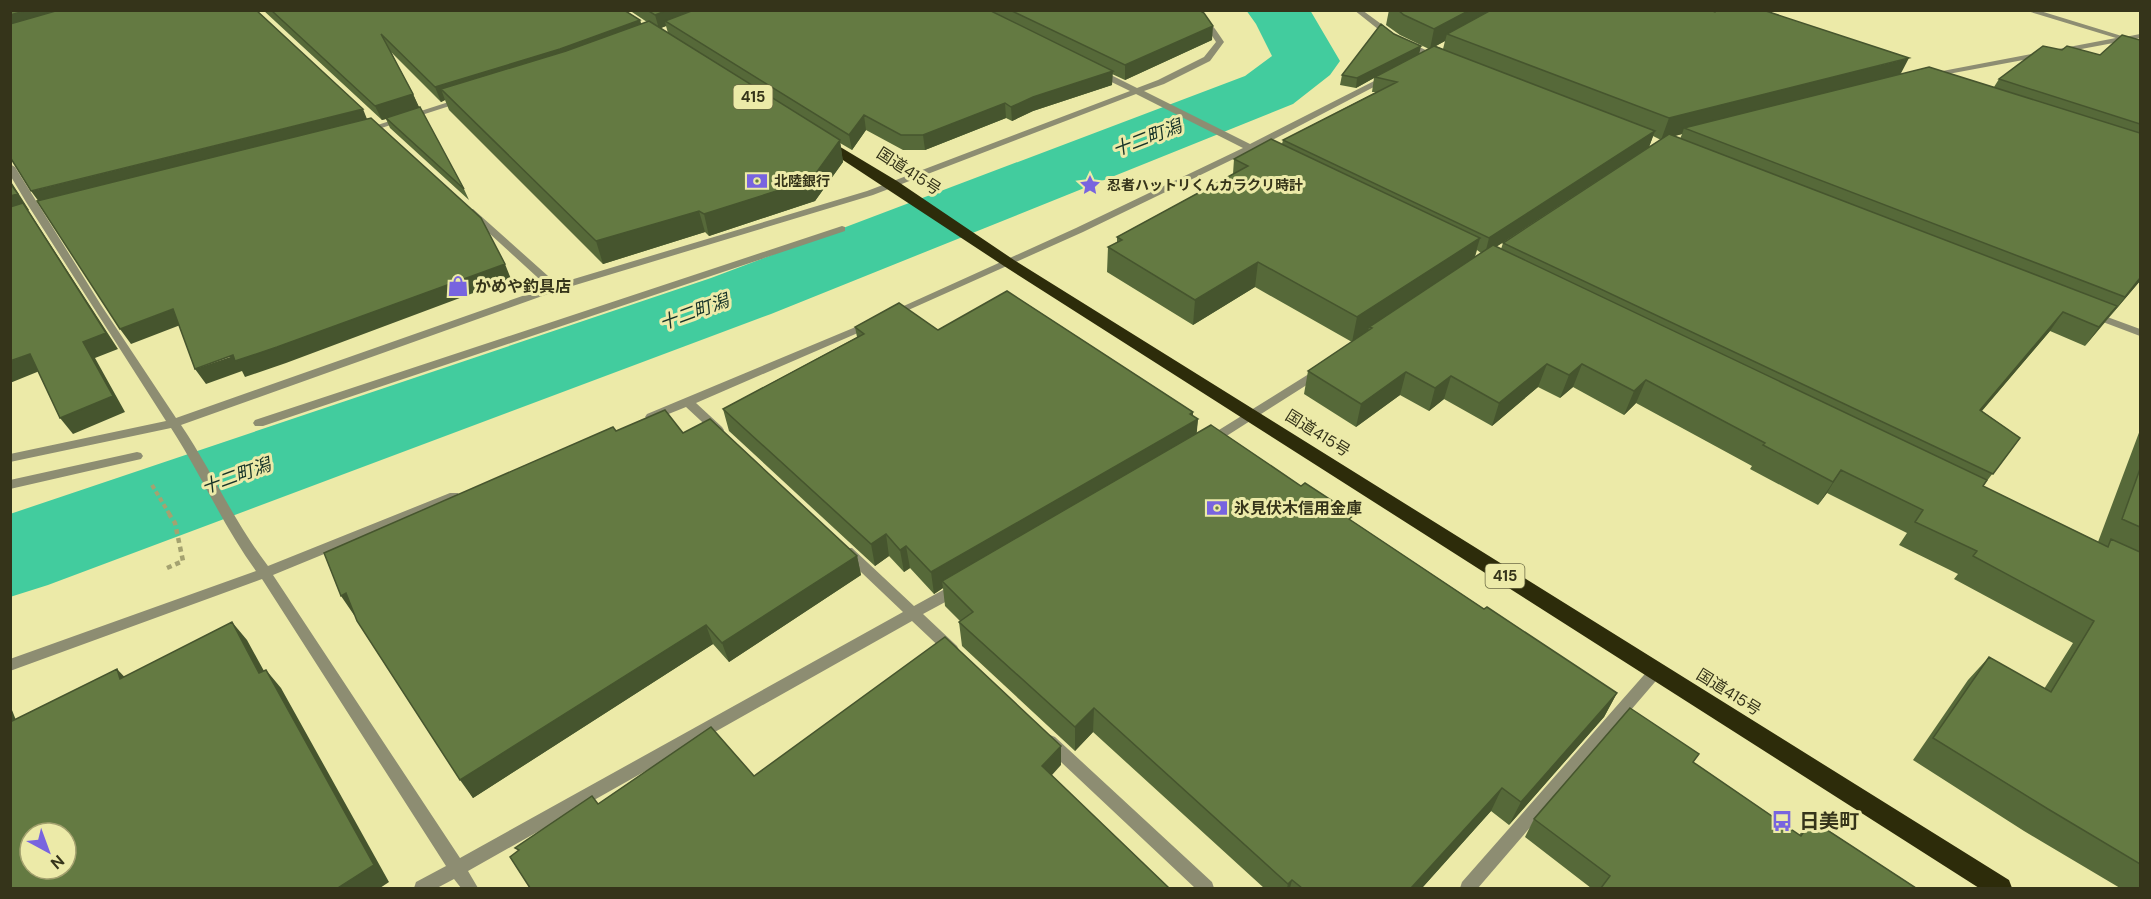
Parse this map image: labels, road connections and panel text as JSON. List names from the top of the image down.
{
  "streets": {
    "highway": ["415", "国道415号"]
  },
  "water": ["十二町潟"],
  "places": {
    "bank": ["北陸銀行", "氷見伏木信用金庫"],
    "place": ["忍者ハットリくんカラクリ時計"],
    "shop": ["かめや釣具店"],
    "bus stop": ["日美町"]
  },
  "north": "bottom right"
}
